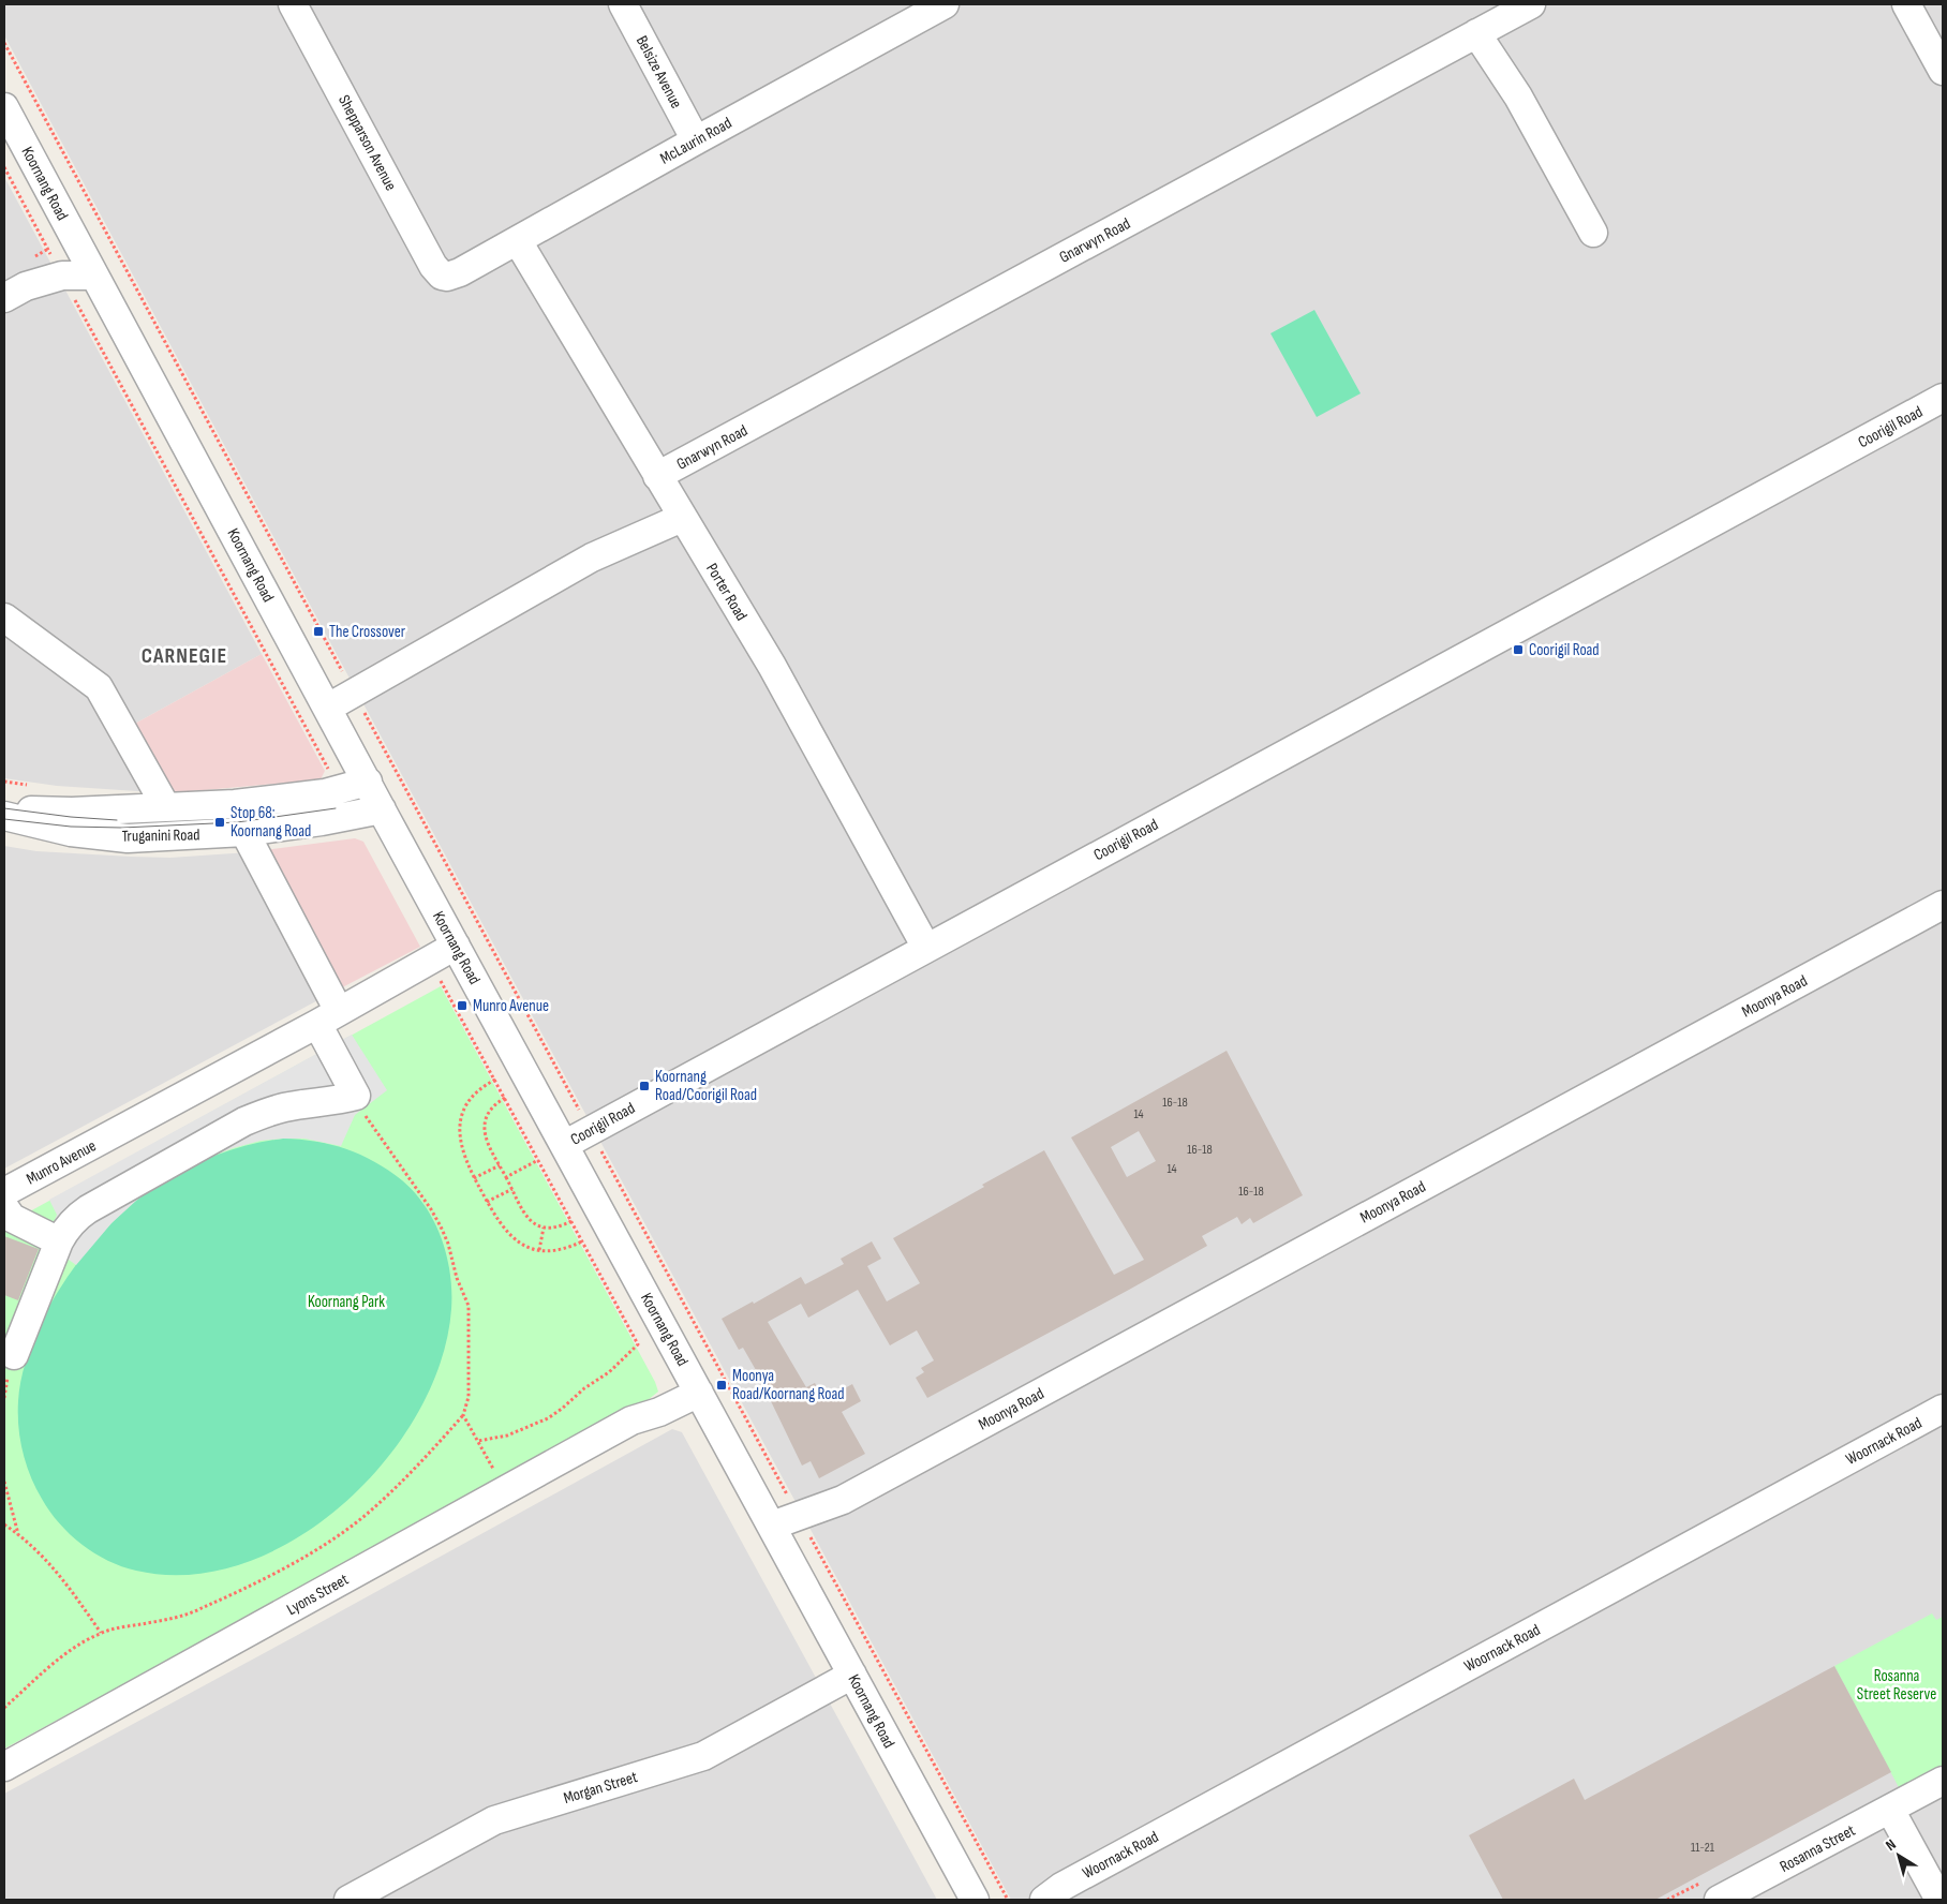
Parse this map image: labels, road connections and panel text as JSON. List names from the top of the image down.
{
  "streets": {
    "street": [
      "Belsize Avenue",
      "McLaurin Road",
      "Shepparson Avenue",
      "Koornang Road",
      "Gnarwyn Road",
      "Coorigil Road",
      "Porter Road",
      "Truganini Road",
      "Moonya Road",
      "Munro Avenue",
      "Woornack Road",
      "Lyons Street",
      "Morgan Street",
      "Rosanna Street"
    ]
  },
  "crossings": [
    ["Belsize Avenue", "McLaurin Road"],
    ["McLaurin Road", "Shepparson Avenue"],
    ["McLaurin Road", "Porter Road"],
    ["Koornang Road", "Coorigil Road"],
    ["Koornang Road", "Truganini Road"],
    ["Koornang Road", "Moonya Road"],
    ["Koornang Road", "Munro Avenue"],
    ["Koornang Road", "Lyons Street"],
    ["Koornang Road", "Morgan Street"],
    ["Gnarwyn Road", "Porter Road"],
    ["Coorigil Road", "Porter Road"]
  ],
  "districts": ["CARNEGIE"],
  "parks": ["Koornang Park", "Rosanna Street Reserve"],
  "places": {
    "transit": [
      "The Crossover",
      "Coorigil Road",
      "Stop 68: Koornang Road",
      "Munro Avenue",
      "Koornang Road/Coorigil Road",
      "Moonya Road/Koornang Road"
    ]
  },
  "house_numbers": [
    "16-18",
    "14",
    "16-18",
    "14",
    "16-18",
    "11-21"
  ],
  "north": "top left"
}
